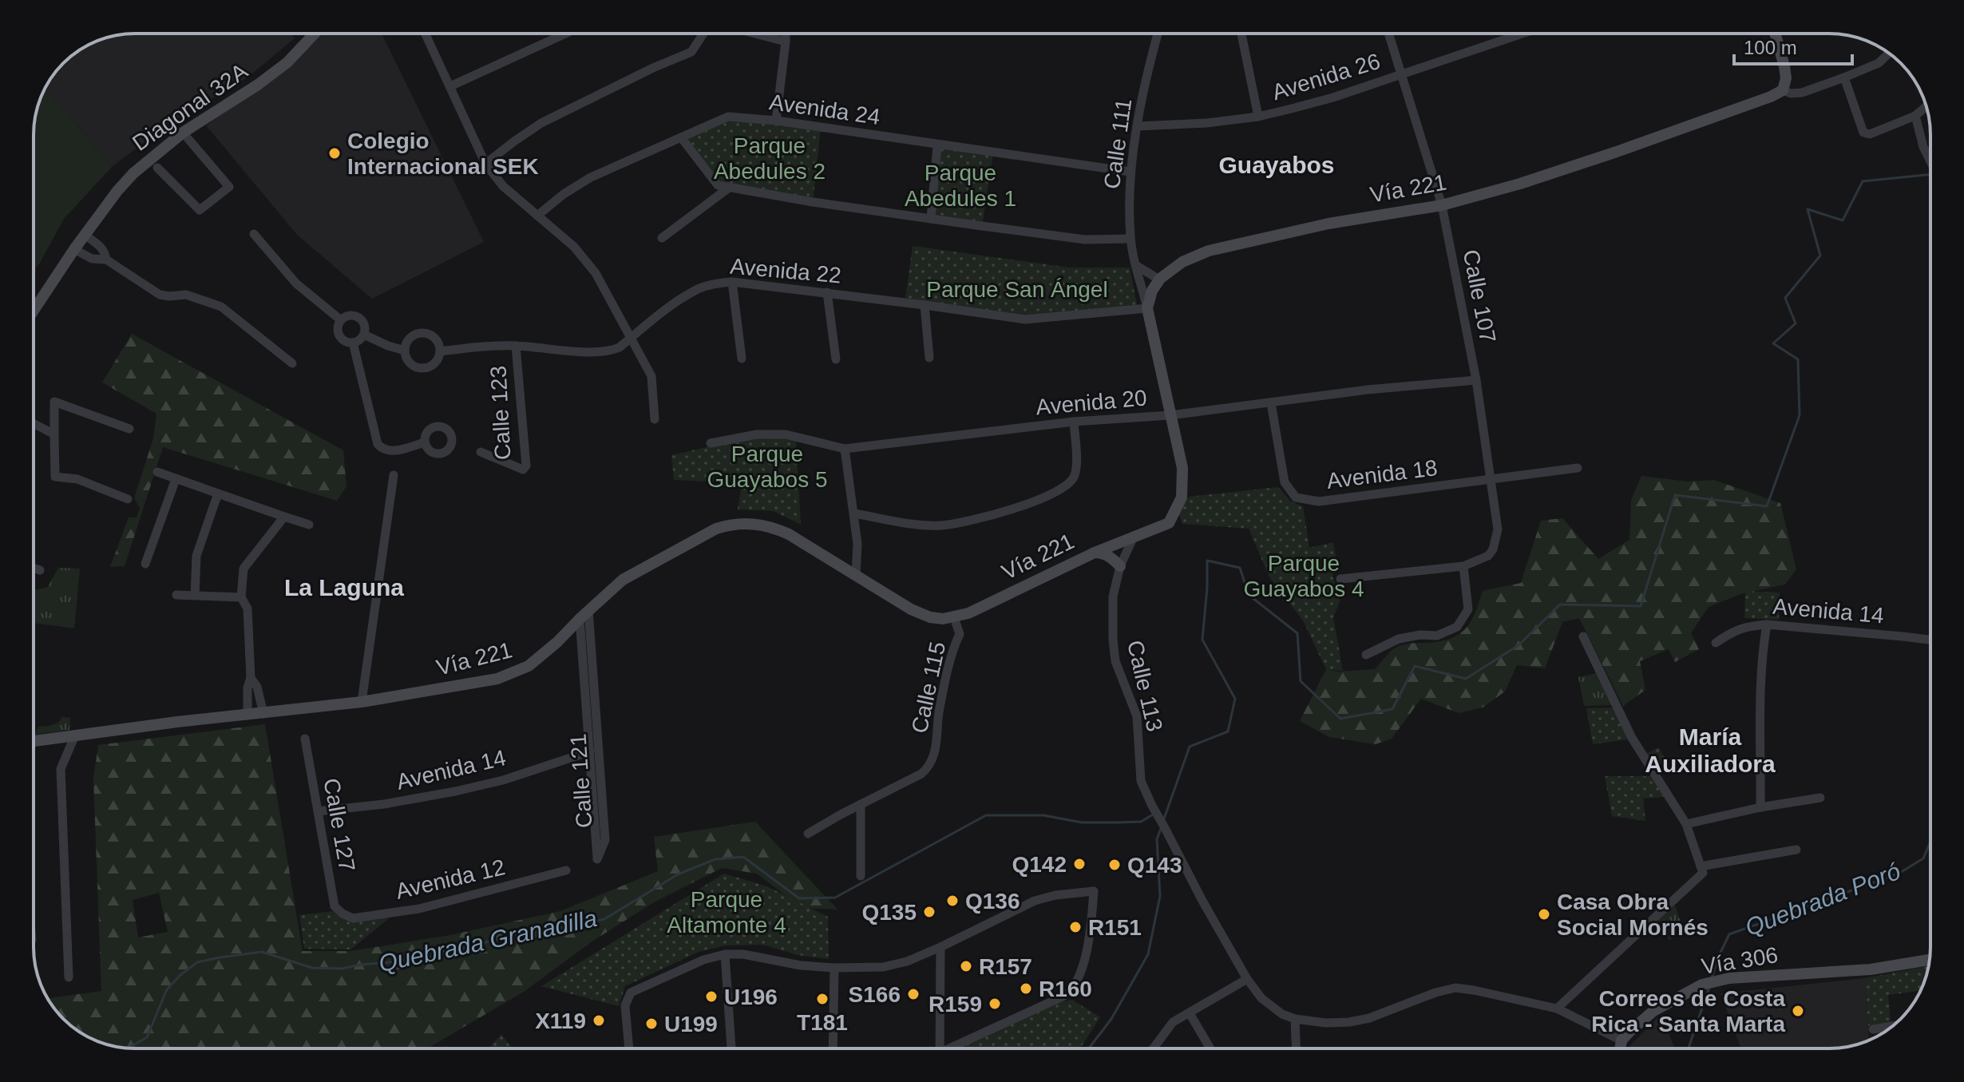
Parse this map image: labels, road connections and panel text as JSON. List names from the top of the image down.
{
  "streets": {
    "main road": ["Diagonal 32A", "Vía 221", "Vía 306"],
    "street": [
      "Avenida 26",
      "Avenida 24",
      "Calle 111",
      "Avenida 22",
      "Calle 107",
      "Avenida 20",
      "Calle 123",
      "Avenida 18",
      "Avenida 14",
      "Calle 113",
      "Calle 115",
      "Calle 121",
      "Calle 127",
      "Avenida 12"
    ]
  },
  "crossings": [
    ["Avenida 26", "Calle 111"],
    ["Avenida 26", "Calle 107"],
    ["Avenida 24", "Calle 111"],
    ["Calle 111", "Vía 221"],
    ["Calle 111", "Avenida 22"],
    ["Vía 221", "Avenida 22"],
    ["Vía 221", "Calle 107"],
    ["Vía 221", "Avenida 20"],
    ["Vía 221", "Calle 113"],
    ["Vía 221", "Calle 115"],
    ["Vía 221", "Calle 121"],
    ["Avenida 22", "Calle 123"],
    ["Calle 107", "Avenida 20"],
    ["Calle 107", "Avenida 18"],
    ["Avenida 20", "Avenida 18"],
    ["Avenida 14", "Calle 121"],
    ["Avenida 14", "Calle 127"],
    ["Calle 127", "Avenida 12"]
  ],
  "districts": ["Guayabos", "La Laguna", "María Auxiliadora"],
  "water": ["Quebrada Poró", "Quebrada Granadilla"],
  "parks": [
    "Parque Abedules 2",
    "Parque Abedules 1",
    "Parque San Ángel",
    "Parque Guayabos 5",
    "Parque Guayabos 4",
    "Parque Altamonte 4"
  ],
  "places": [
    "Colegio Internacional SEK",
    "Q142",
    "Q143",
    "Q136",
    "Q135",
    "Casa Obra Social Mornés",
    "R151",
    "R157",
    "R160",
    "S166",
    "U196",
    "T181",
    "R159",
    "Correos de Costa Rica - Santa Marta",
    "X119",
    "U199"
  ],
  "scale_bar": "100 m"
}
